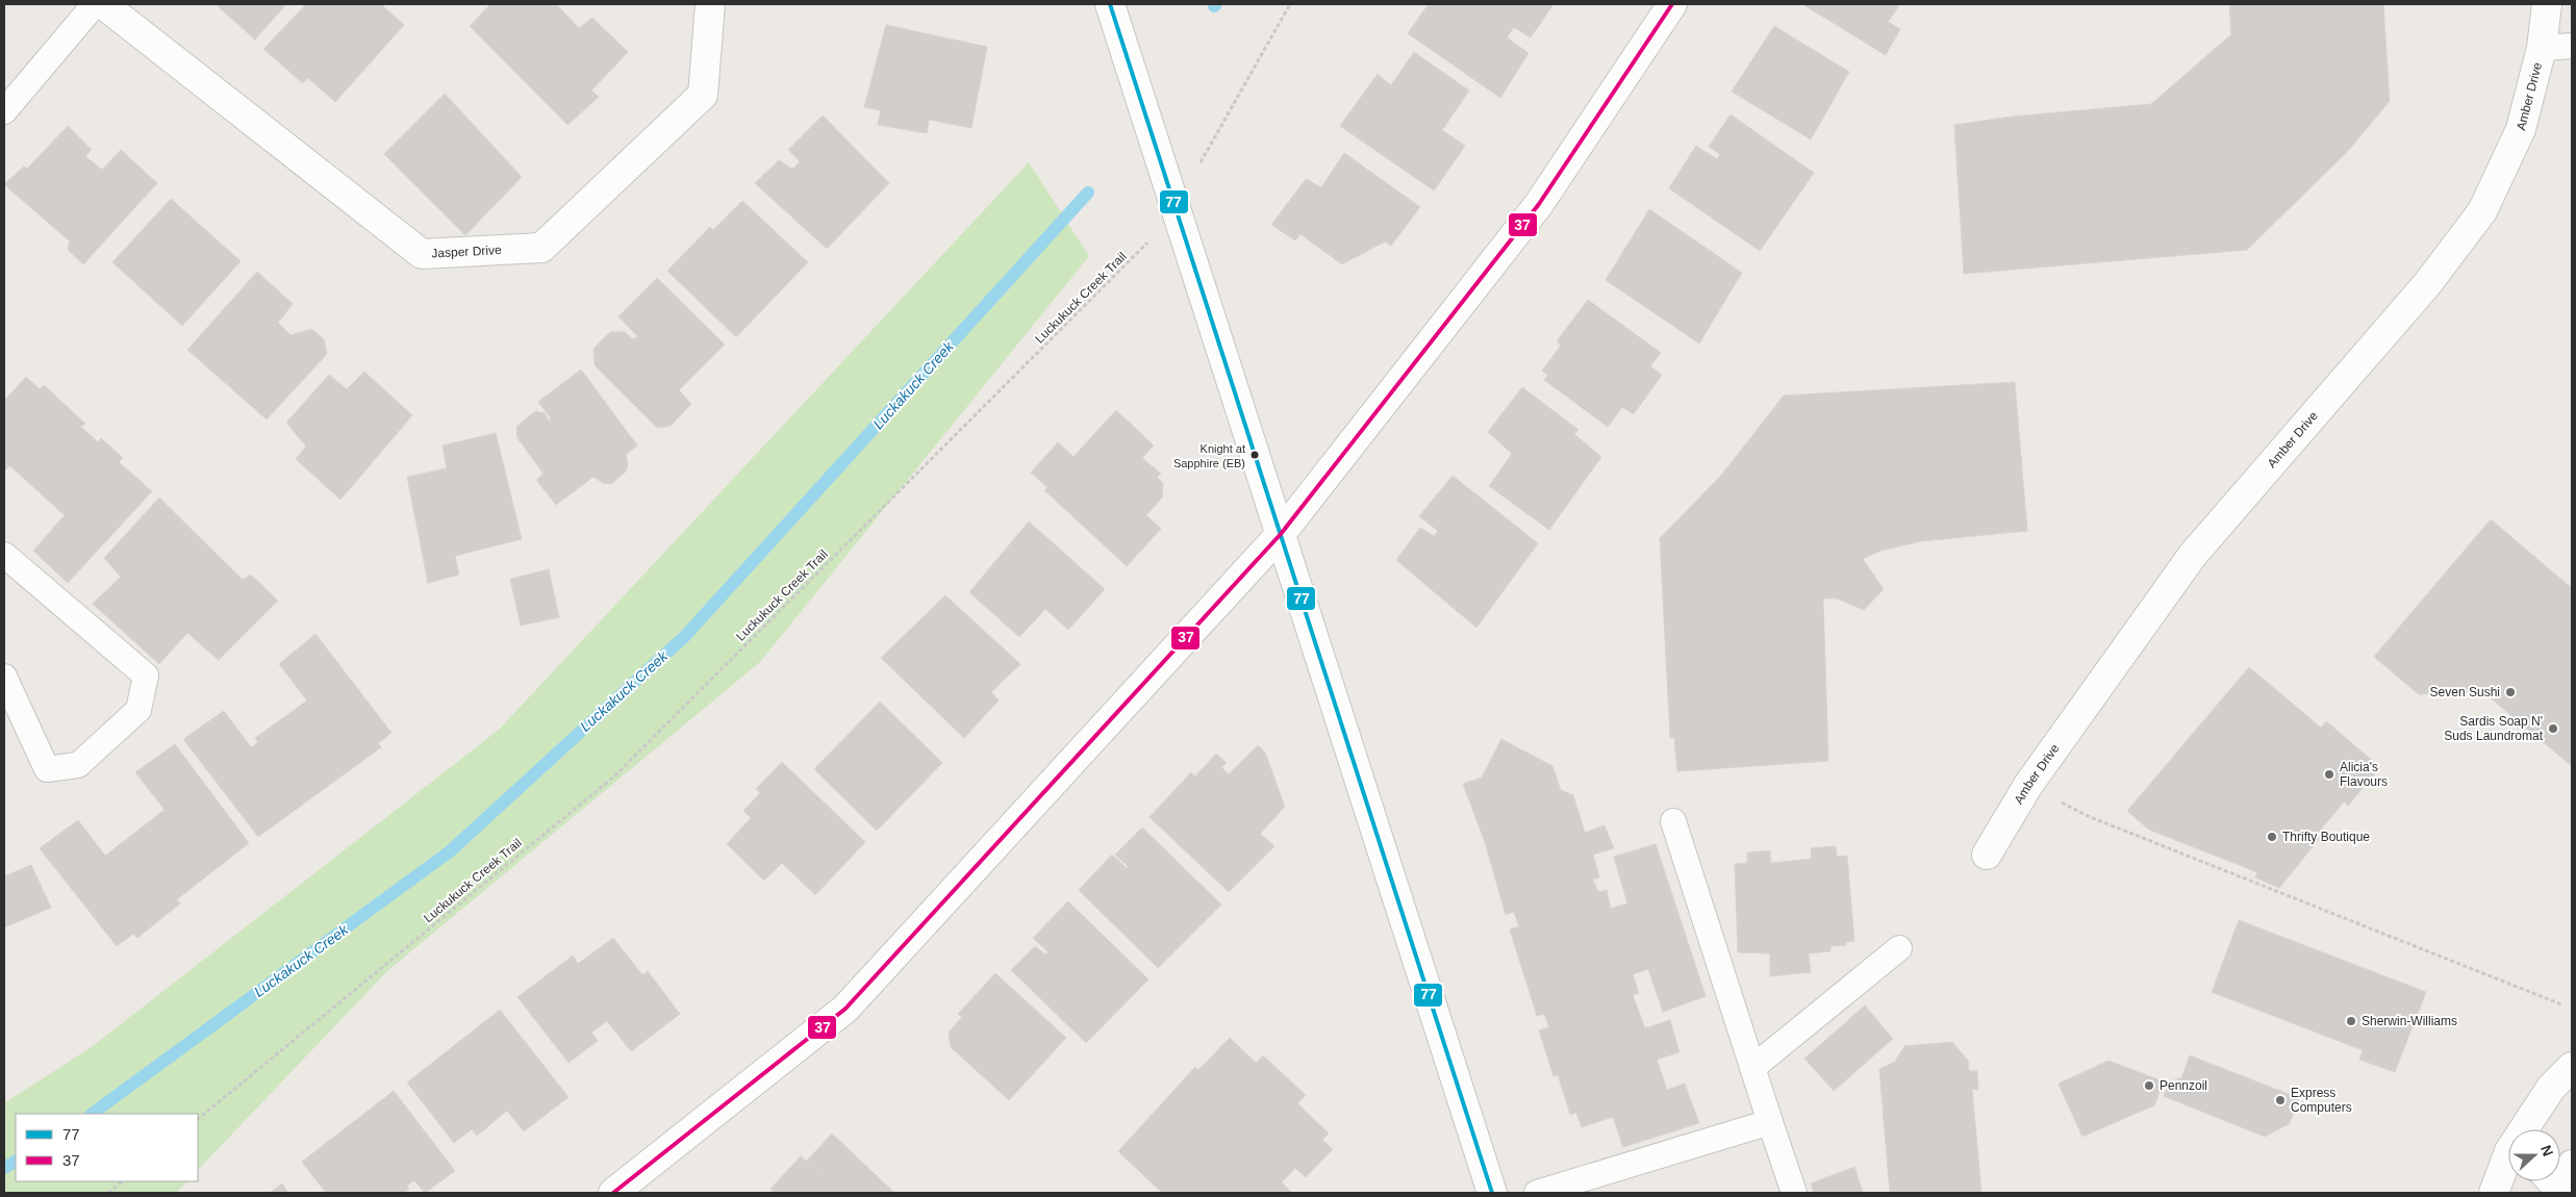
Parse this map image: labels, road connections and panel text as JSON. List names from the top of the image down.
{
  "streets": {
    "street": ["Amber Drive", "Jasper Drive"],
    "path": ["Luckukuck Creek Trail"]
  },
  "water": ["Luckakuck Creek"],
  "places": [
    "Knight at Sapphire (EB)",
    "Seven Sushi",
    "Sardis Soap N' Suds Laundromat",
    "Alicia's Flavours",
    "Thrifty Boutique",
    "Sherwin-Williams",
    "Pennzoil",
    "Express Computers"
  ],
  "lines": ["transit line 77", "transit line 37"],
  "legend": ["77", "37"],
  "north": "right"
}
